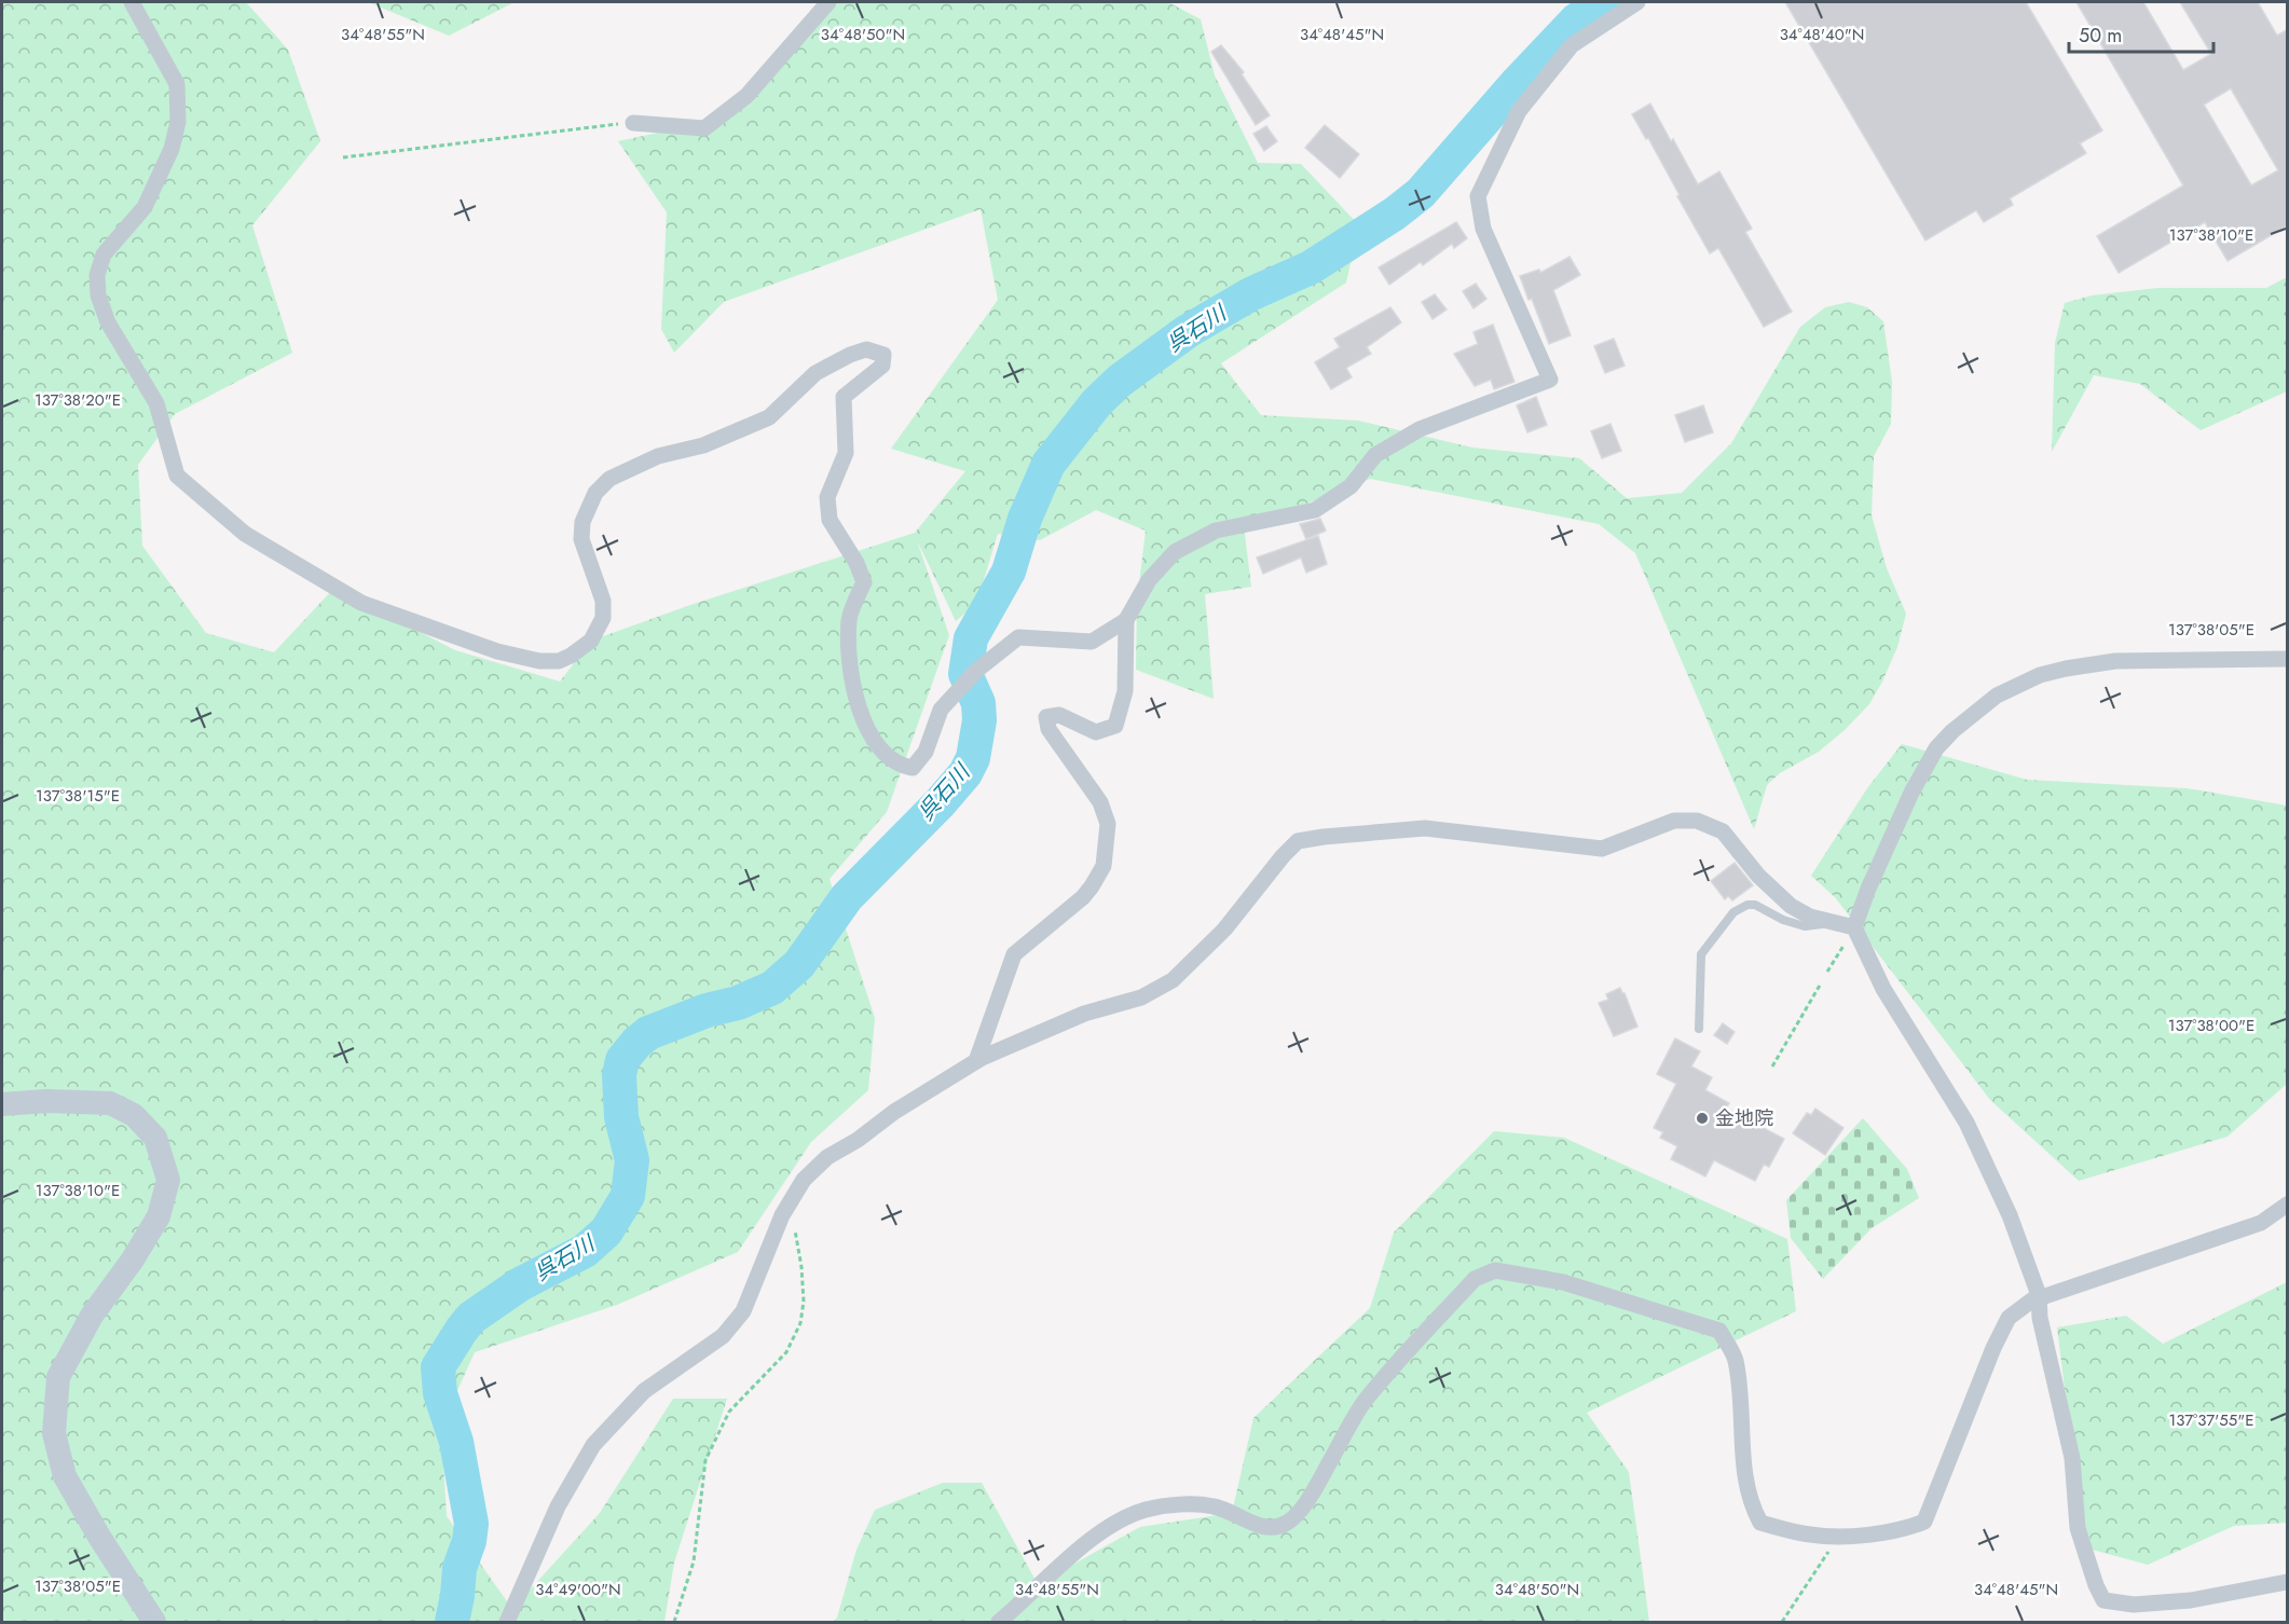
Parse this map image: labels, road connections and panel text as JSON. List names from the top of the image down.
{
  "water": ["呉石川"],
  "places": ["金地院"],
  "scale_bar": "50 m",
  "coordinates": [
    "34°48'55\"N",
    "34°48'50\"N",
    "34°48'45\"N",
    "34°48'40\"N",
    "137°38'10\"E",
    "137°38'20\"E",
    "137°38'05\"E",
    "137°38'15\"E",
    "137°38'00\"E",
    "137°37'55\"E",
    "34°49'00\"N"
  ]
}
